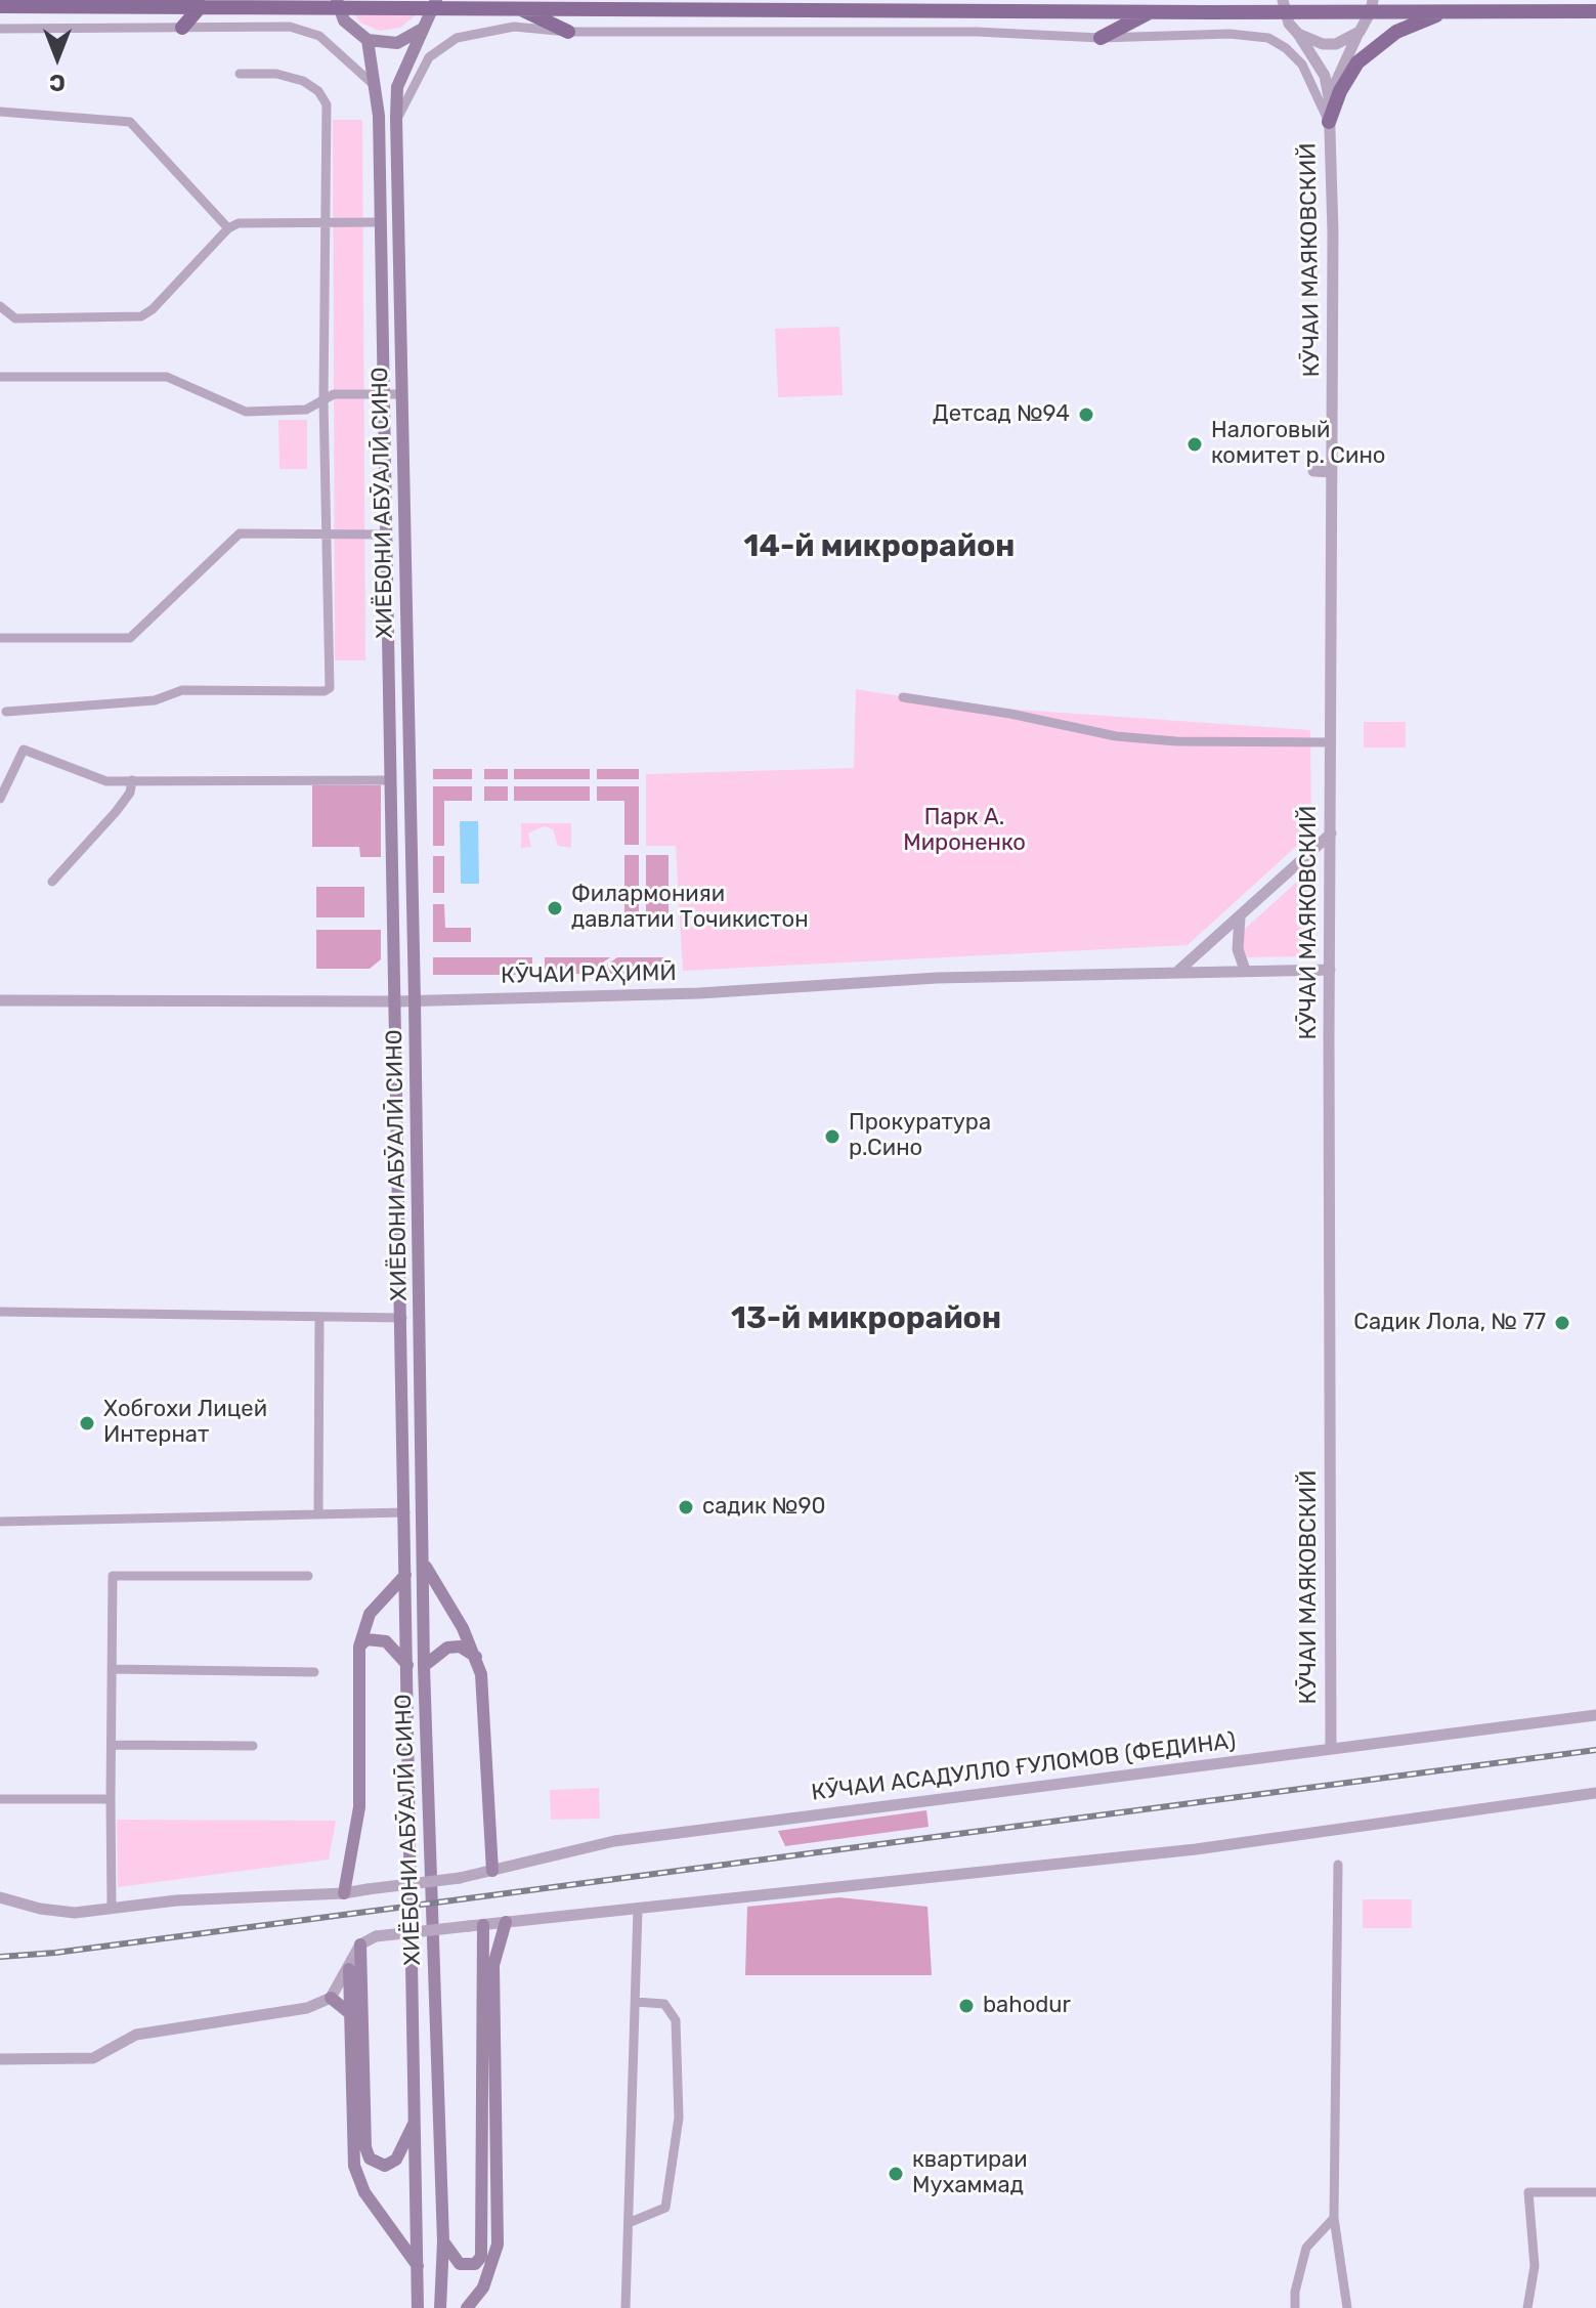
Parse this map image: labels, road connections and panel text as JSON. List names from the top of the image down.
{
  "streets": {
    "main road": ["ХИЁБОНИ АБӮАЛӢ СИНО"],
    "street": ["КӮЧАИ МАЯКОВСКИЙ", "КӮЧАИ РАҲИМӢ", "КӮЧАИ АСАДУЛЛО ҒУЛОМОВ (ФЕДИНА)"]
  },
  "crossings": [
    ["КӮЧАИ МАЯКОВСКИЙ", "КӮЧАИ РАҲИМӢ"],
    ["КӮЧАИ МАЯКОВСКИЙ", "КӮЧАИ АСАДУЛЛО ҒУЛОМОВ (ФЕДИНА)"],
    ["ХИЁБОНИ АБӮАЛӢ СИНО", "КӮЧАИ РАҲИМӢ"]
  ],
  "districts": ["14-й микрорайон", "13-й микрорайон"],
  "parks": ["Парк А. Мироненко"],
  "places": [
    "Детсад №94",
    "Налоговый комитет р. Сино",
    "Филармонияи давлатии Точикистон",
    "Прокуратура р.Сино",
    "Садик Лола, № 77",
    "Хобгохи Лицей Интернат",
    "садик №90",
    "bahodur",
    "квартираи Мухаммад"
  ],
  "north": "bottom"
}
